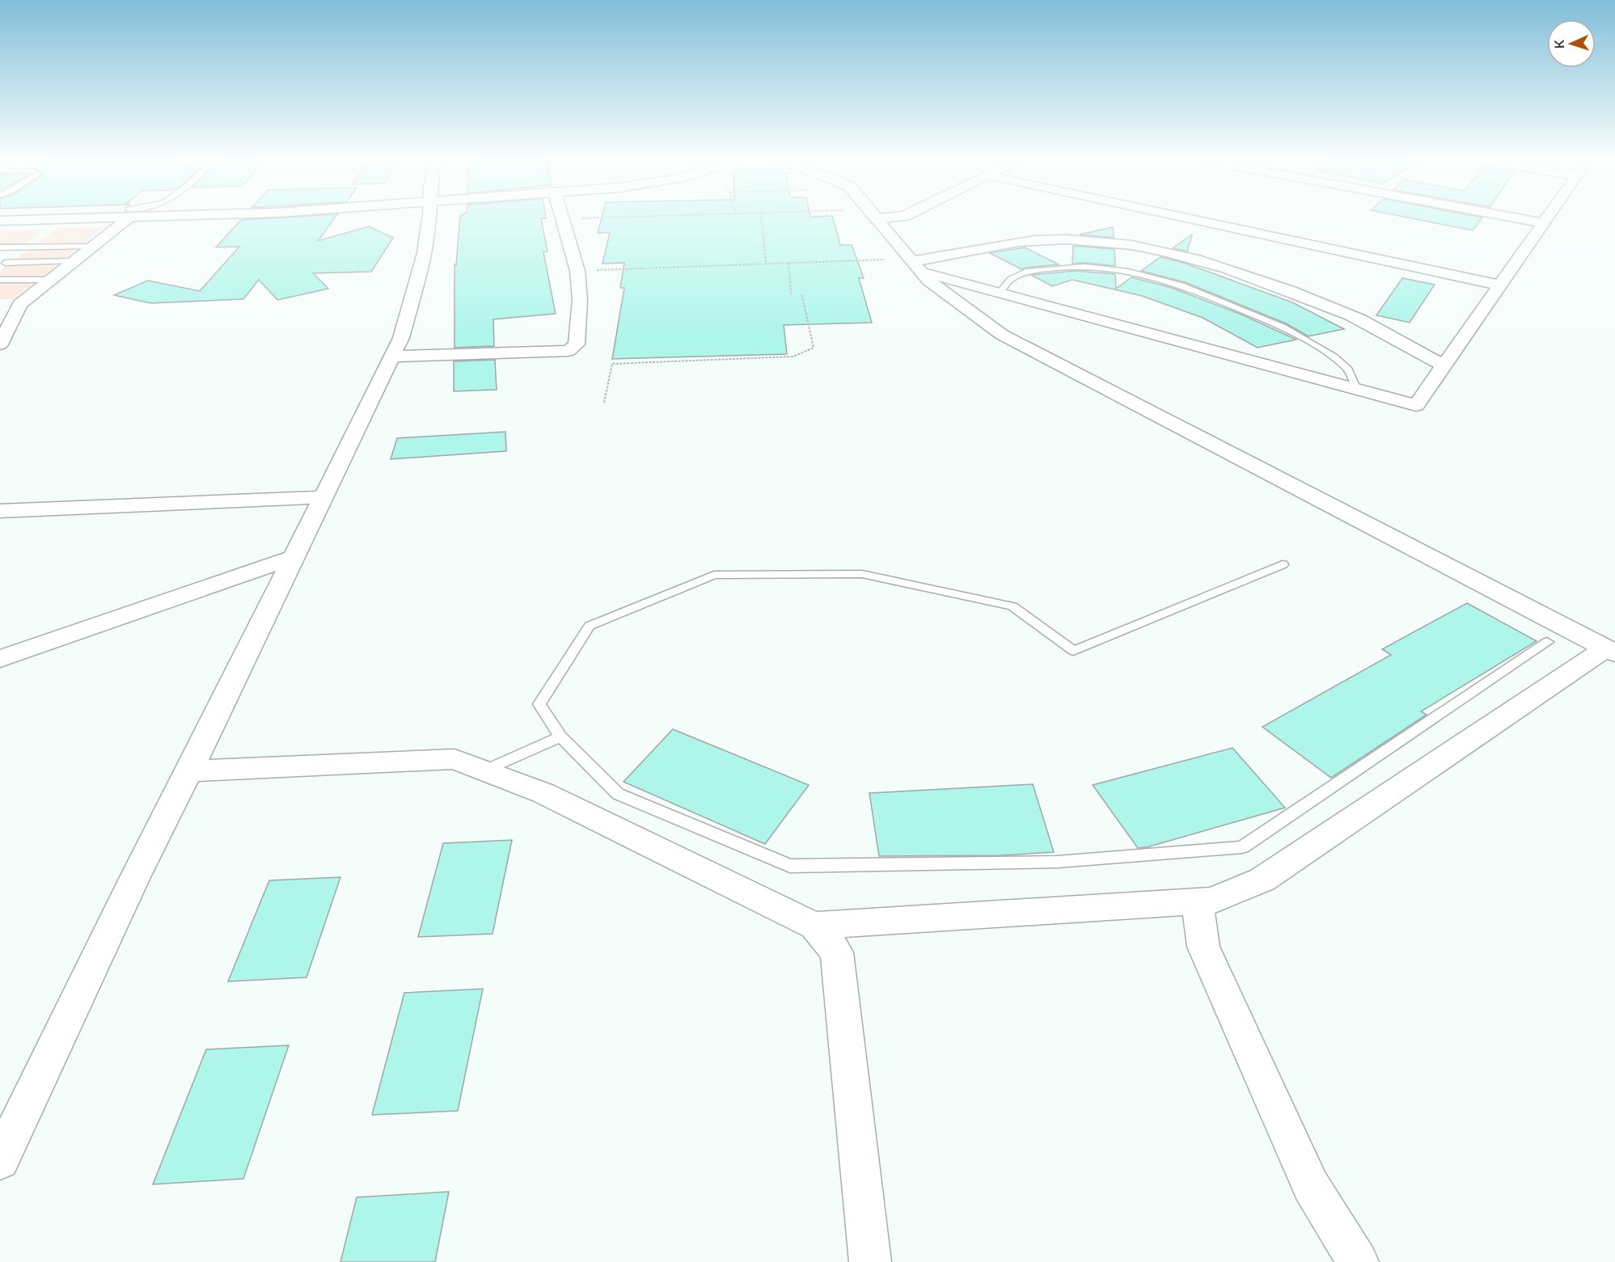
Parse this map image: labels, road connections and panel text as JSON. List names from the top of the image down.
{
  "north": "left"
}
